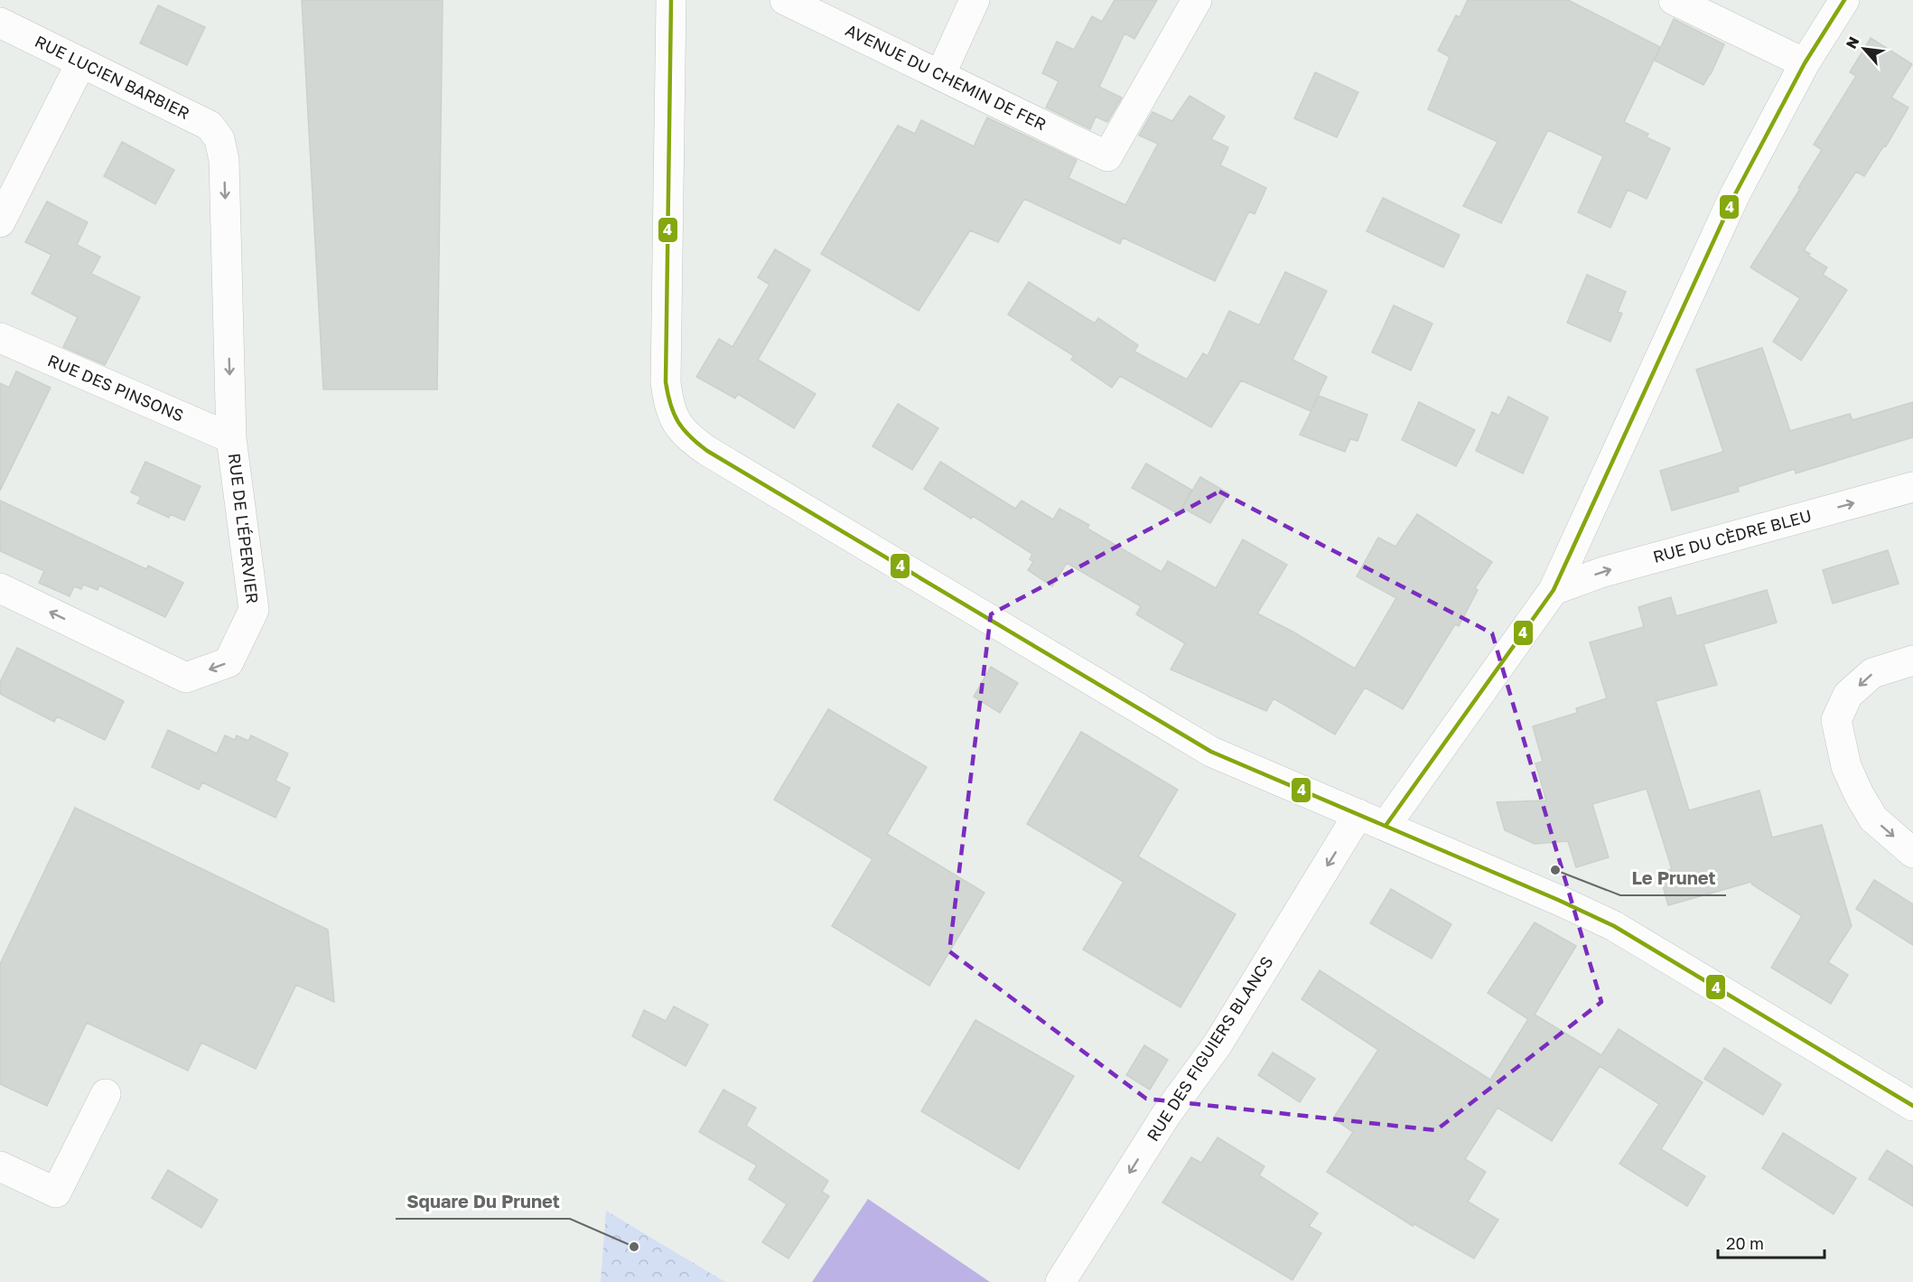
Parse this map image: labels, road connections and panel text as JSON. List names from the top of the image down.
{
  "streets": {
    "street": [
      "RUE LUCIEN BARBIER",
      "AVENUE DU CHEMIN DE FER",
      "RUE DES PINSONS",
      "RUE DE L'ÉPERVIER",
      "RUE DU CÈDRE BLEU",
      "RUE DES FIGUIERS BLANCS"
    ]
  },
  "crossings": [
    ["RUE LUCIEN BARBIER", "RUE DE L'ÉPERVIER"],
    ["RUE DES PINSONS", "RUE DE L'ÉPERVIER"]
  ],
  "one_way": ["RUE DU CÈDRE BLEU", "RUE DES FIGUIERS BLANCS"],
  "places": ["Le Prunet", "Square Du Prunet"],
  "lines": ["transit line 4"],
  "scale_bar": "20 m",
  "north": "top left"
}
